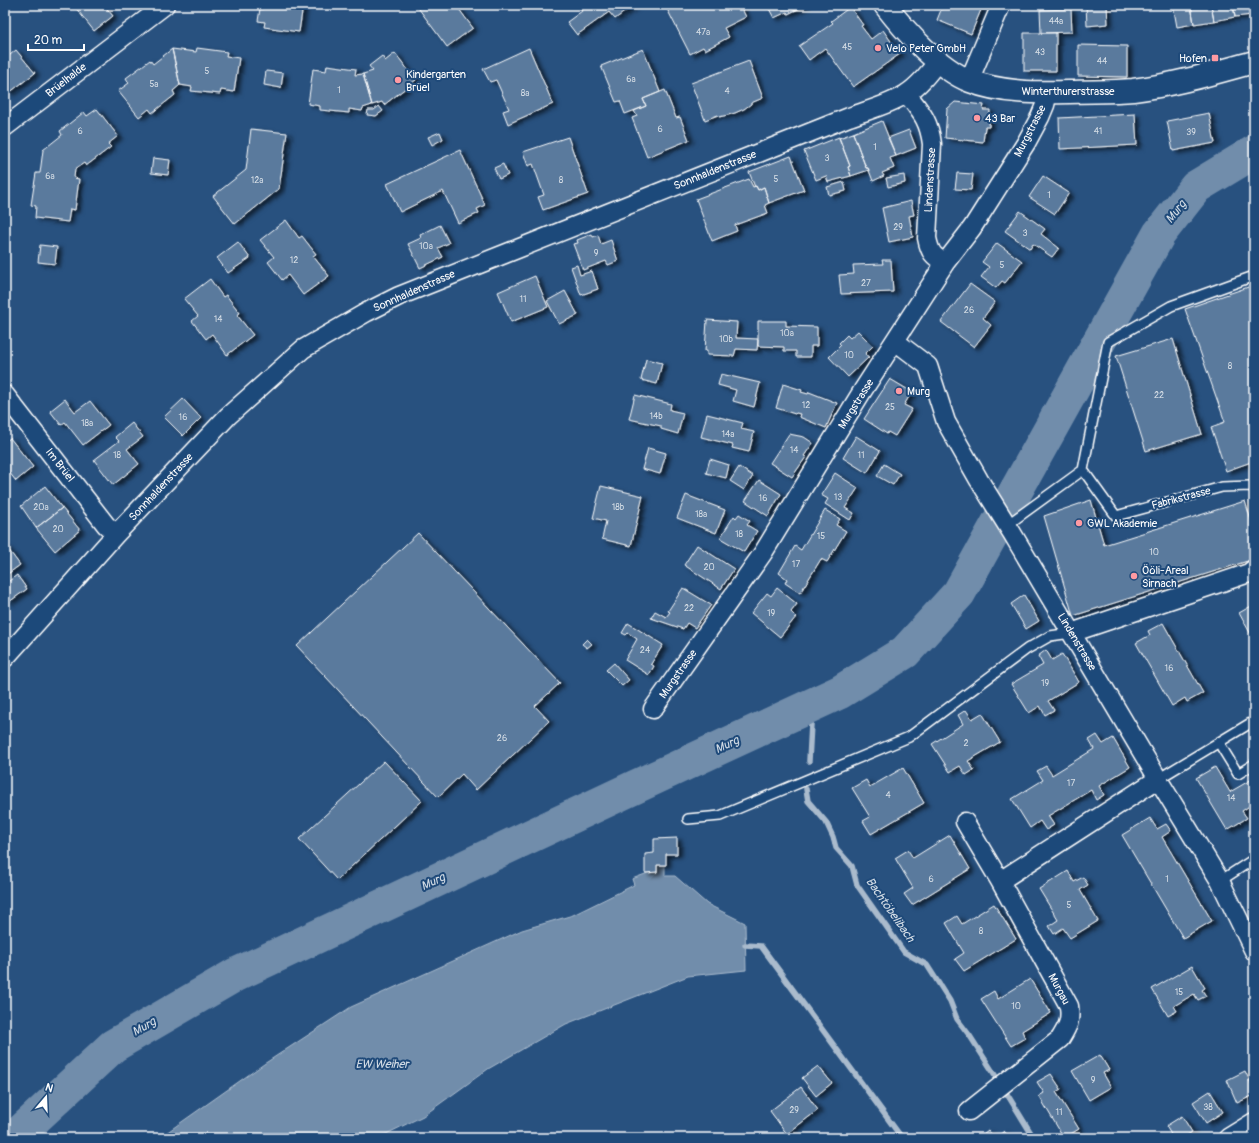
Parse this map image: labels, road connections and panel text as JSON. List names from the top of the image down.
{
  "streets": {
    "street": [
      "Brüelhalde",
      "Winterthurerstrasse",
      "Murgstrasse",
      "Sonnhaldenstrasse",
      "Lindenstrasse",
      "Im Brüel",
      "Murgau"
    ],
    "lane": ["Fabrikstrasse"]
  },
  "crossings": [
    ["Winterthurerstrasse", "Murgstrasse"],
    ["Murgstrasse", "Lindenstrasse"],
    ["Sonnhaldenstrasse", "Lindenstrasse"],
    ["Sonnhaldenstrasse", "Im Brüel"]
  ],
  "water": ["Murg", "Bachtöbelibach", "EW Weiher"],
  "places": {
    "other": [
      "Velo Peter GmbH",
      "Kindergarten Brüel",
      "43 Bar",
      "Murg",
      "GWL Akademie",
      "Ööli-Areal Sirnach"
    ],
    "transit": ["Hofen"]
  },
  "house_numbers": [
    "44a",
    "47a",
    "45",
    "43",
    "44",
    "5",
    "6a",
    "5a",
    "1",
    "4",
    "8a",
    "6",
    "6",
    "41",
    "39",
    "1",
    "3",
    "6a",
    "5",
    "12a",
    "8",
    "1",
    "29",
    "3",
    "10a",
    "9",
    "12",
    "5",
    "27",
    "11",
    "26",
    "14",
    "10a",
    "10b",
    "10",
    "8",
    "22",
    "12",
    "25",
    "14b",
    "16",
    "18a",
    "14a",
    "14",
    "18",
    "11",
    "13",
    "16",
    "20a",
    "18b",
    "18a",
    "20",
    "18",
    "15",
    "10",
    "17",
    "20",
    "22",
    "19",
    "24",
    "16",
    "19",
    "26",
    "2",
    "17",
    "4",
    "14",
    "6",
    "1",
    "5",
    "8",
    "15",
    "10",
    "9",
    "38",
    "29",
    "11"
  ],
  "scale_bar": "20 m",
  "north": "top"
}
